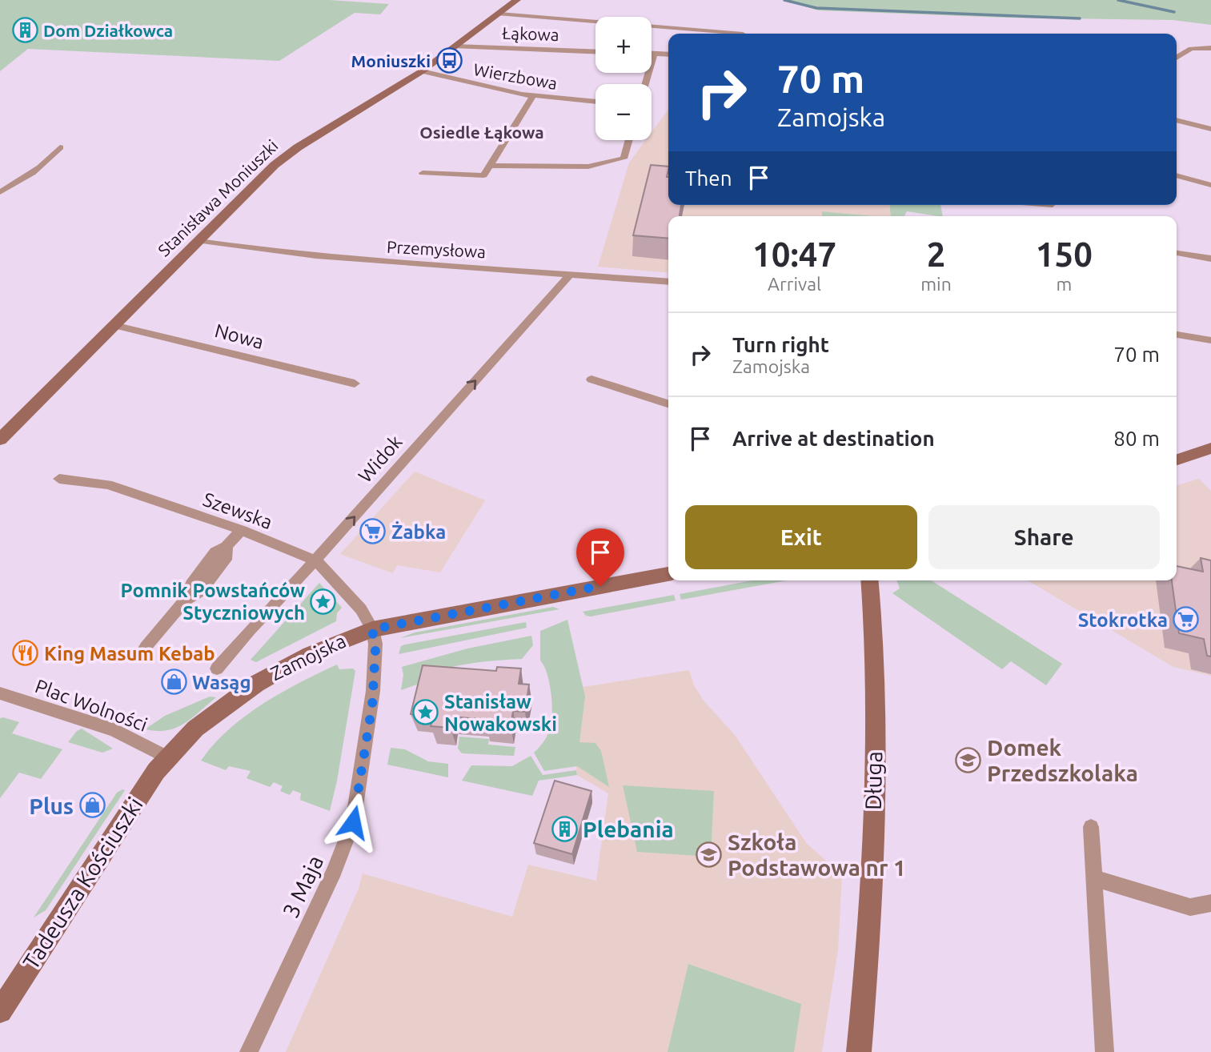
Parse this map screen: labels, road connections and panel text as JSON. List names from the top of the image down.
{
  "streets": {
    "street": [
      "Łąkowa",
      "Wierzbowa",
      "Stanisława Moniuszki",
      "Przemysłowa",
      "Nowa",
      "Widok",
      "Szewska",
      "Zamojska",
      "Plac Wolności",
      "Długa",
      "Tadeusza Kościuszki",
      "3 Maja"
    ]
  },
  "crossings": [
    ["Łąkowa", "Stanisława Moniuszki"],
    ["Wierzbowa", "Stanisława Moniuszki"],
    ["Stanisława Moniuszki", "Przemysłowa"],
    ["Stanisława Moniuszki", "Nowa"],
    ["Przemysłowa", "Widok"],
    ["Widok", "Szewska"],
    ["Szewska", "Zamojska"],
    ["Szewska", "3 Maja"],
    ["Zamojska", "Plac Wolności"],
    ["Zamojska", "Tadeusza Kościuszki"],
    ["Zamojska", "3 Maja"],
    ["Plac Wolności", "Tadeusza Kościuszki"]
  ],
  "one_way": ["Widok"],
  "districts": ["Osiedle Łąkowa"],
  "places": {
    "building": ["Dom Działkowca", "Plebania"],
    "bus stop": ["Moniuszki"],
    "supermarket": ["Żabka", "Stokrotka"],
    "place": ["Pomnik Powstańców Styczniowych", "Stanisław Nowakowski"],
    "restaurant": ["King Masum Kebab"],
    "shop": ["Wasąg", "Plus"],
    "school or university": ["Domek Przedszkolaka", "Szkoła Podstawowa nr 1"]
  },
  "page": {
    "map_buttons": ["+", "−"],
    "turn": ["70 m", "Zamojska"],
    "then": "Then",
    "eta": [
      "10:47",
      "Arrival",
      "2",
      "min",
      "150",
      "m"
    ],
    "list": [
      {
        "name": "Turn right",
        "note": "Zamojska",
        "value": "70 m"
      },
      {
        "name": "Arrive at destination",
        "value": "80 m"
      }
    ],
    "buttons": ["Exit", "Share"]
  }
}
